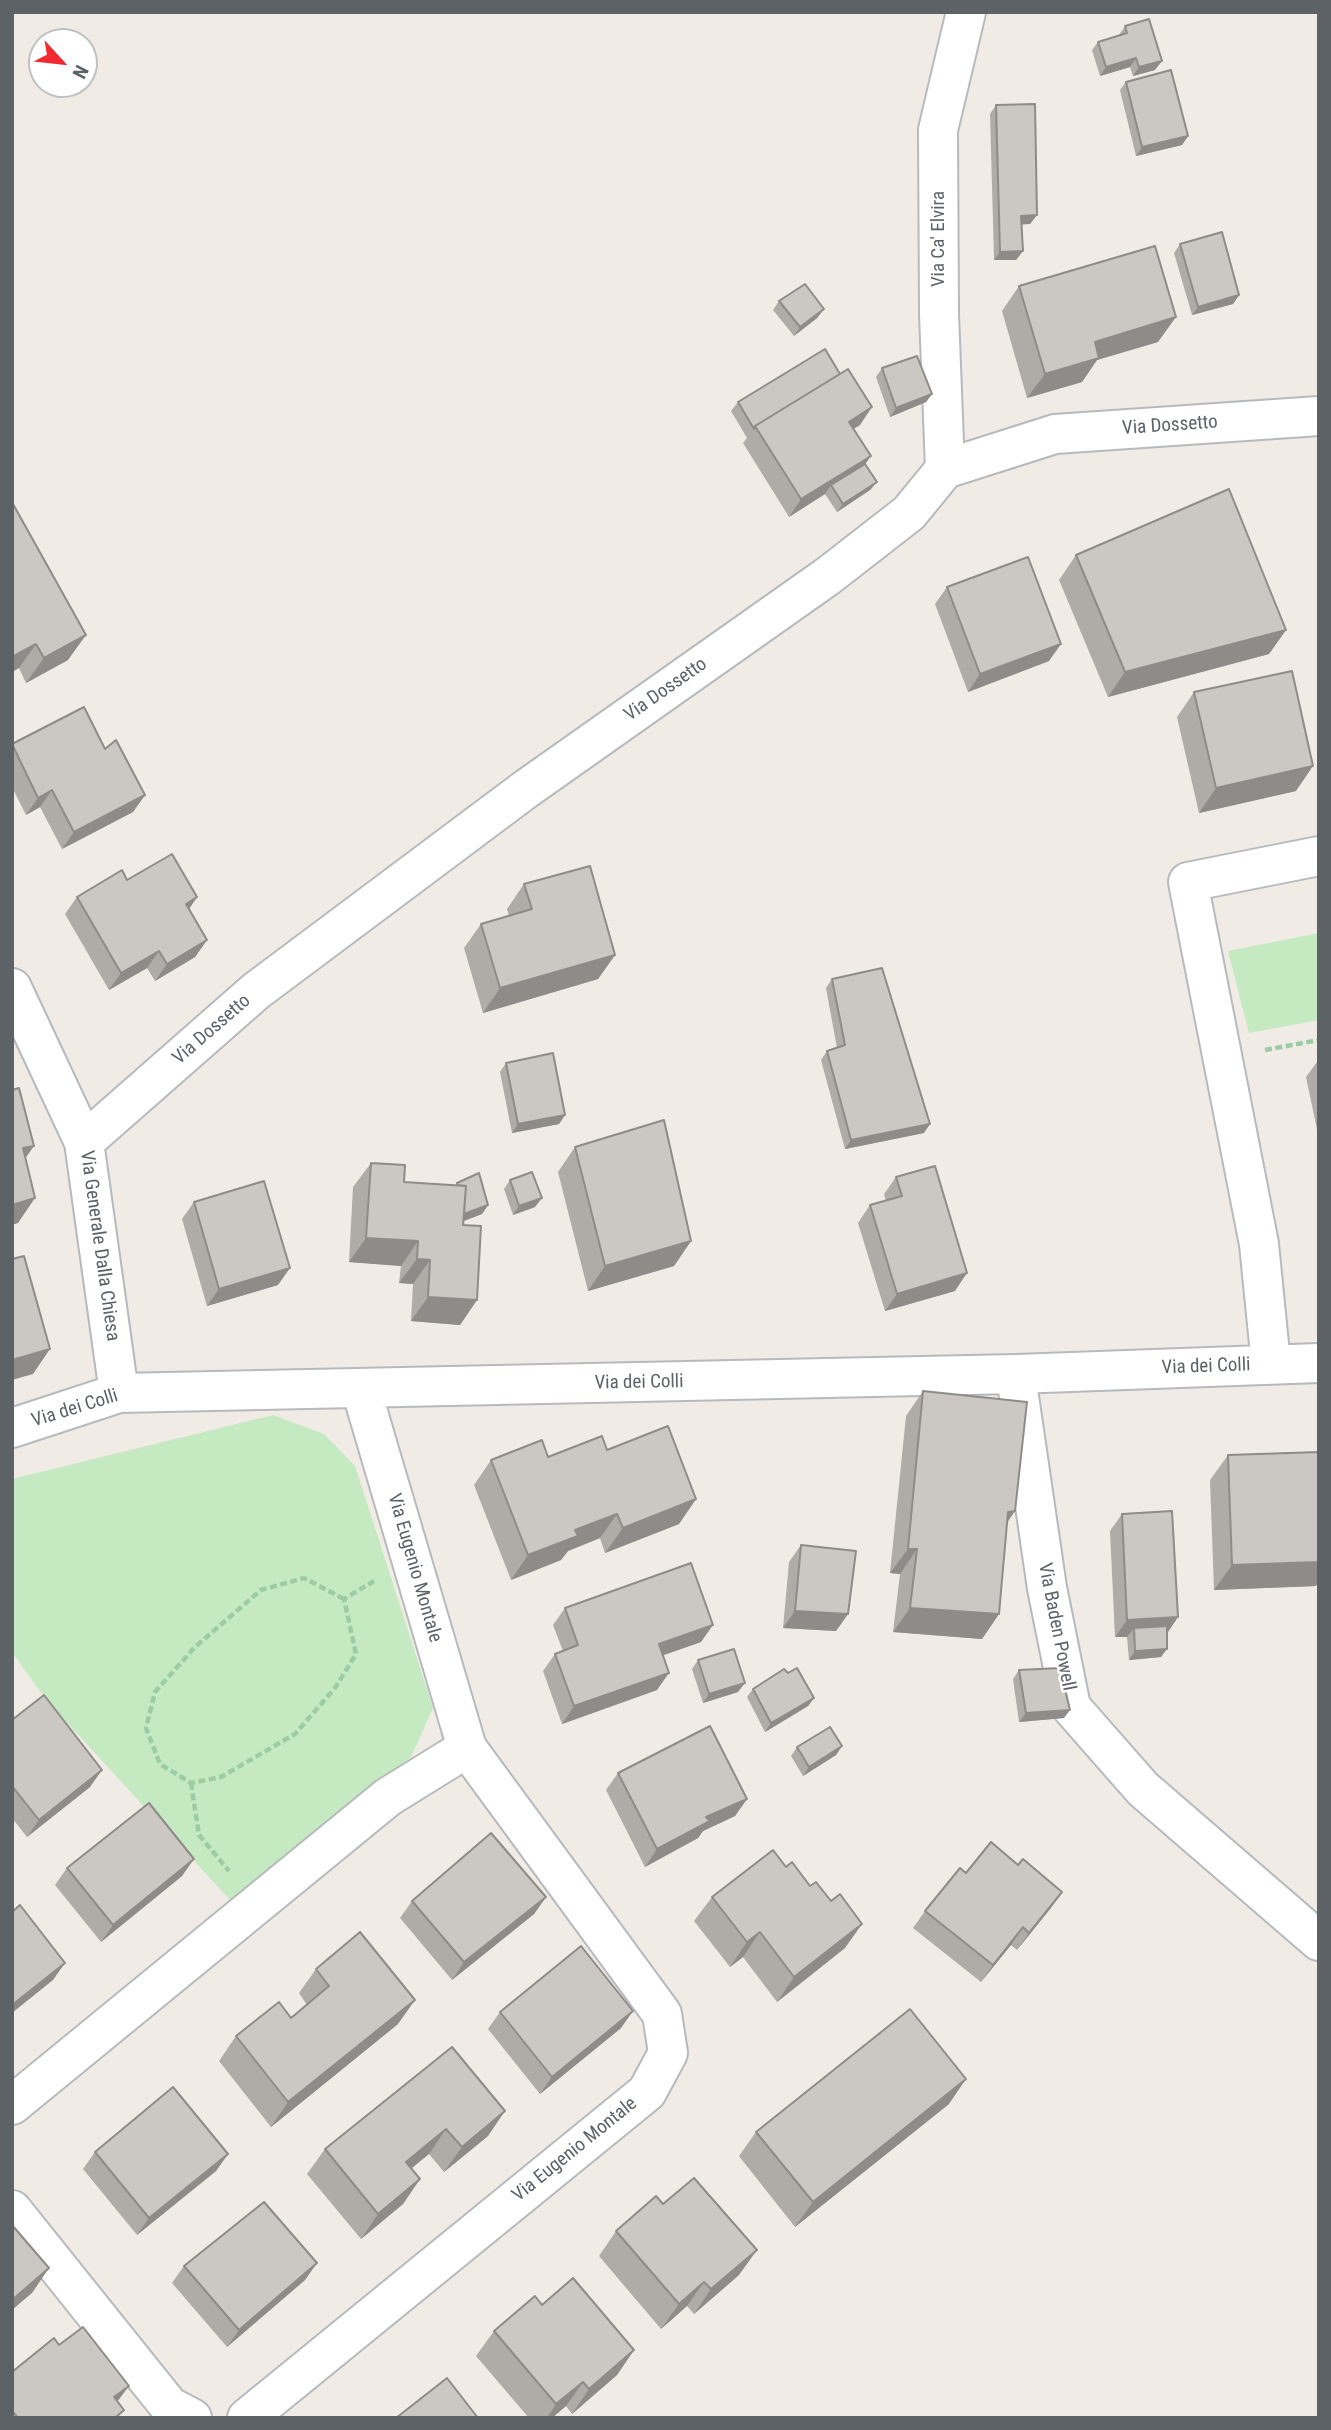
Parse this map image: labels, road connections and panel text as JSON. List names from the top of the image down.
{
  "streets": {
    "street": [
      "Via Ca' Elvira",
      "Via Dossetto",
      "Via Generale Dalla Chiesa",
      "Via dei Colli",
      "Via Eugenio Montale",
      "Via Baden Powell"
    ]
  },
  "crossings": [
    ["Via Ca' Elvira", "Via Dossetto"],
    ["Via Dossetto", "Via Generale Dalla Chiesa"],
    ["Via Generale Dalla Chiesa", "Via dei Colli"],
    ["Via dei Colli", "Via Eugenio Montale"],
    ["Via dei Colli", "Via Baden Powell"]
  ],
  "north": "bottom right"
}
